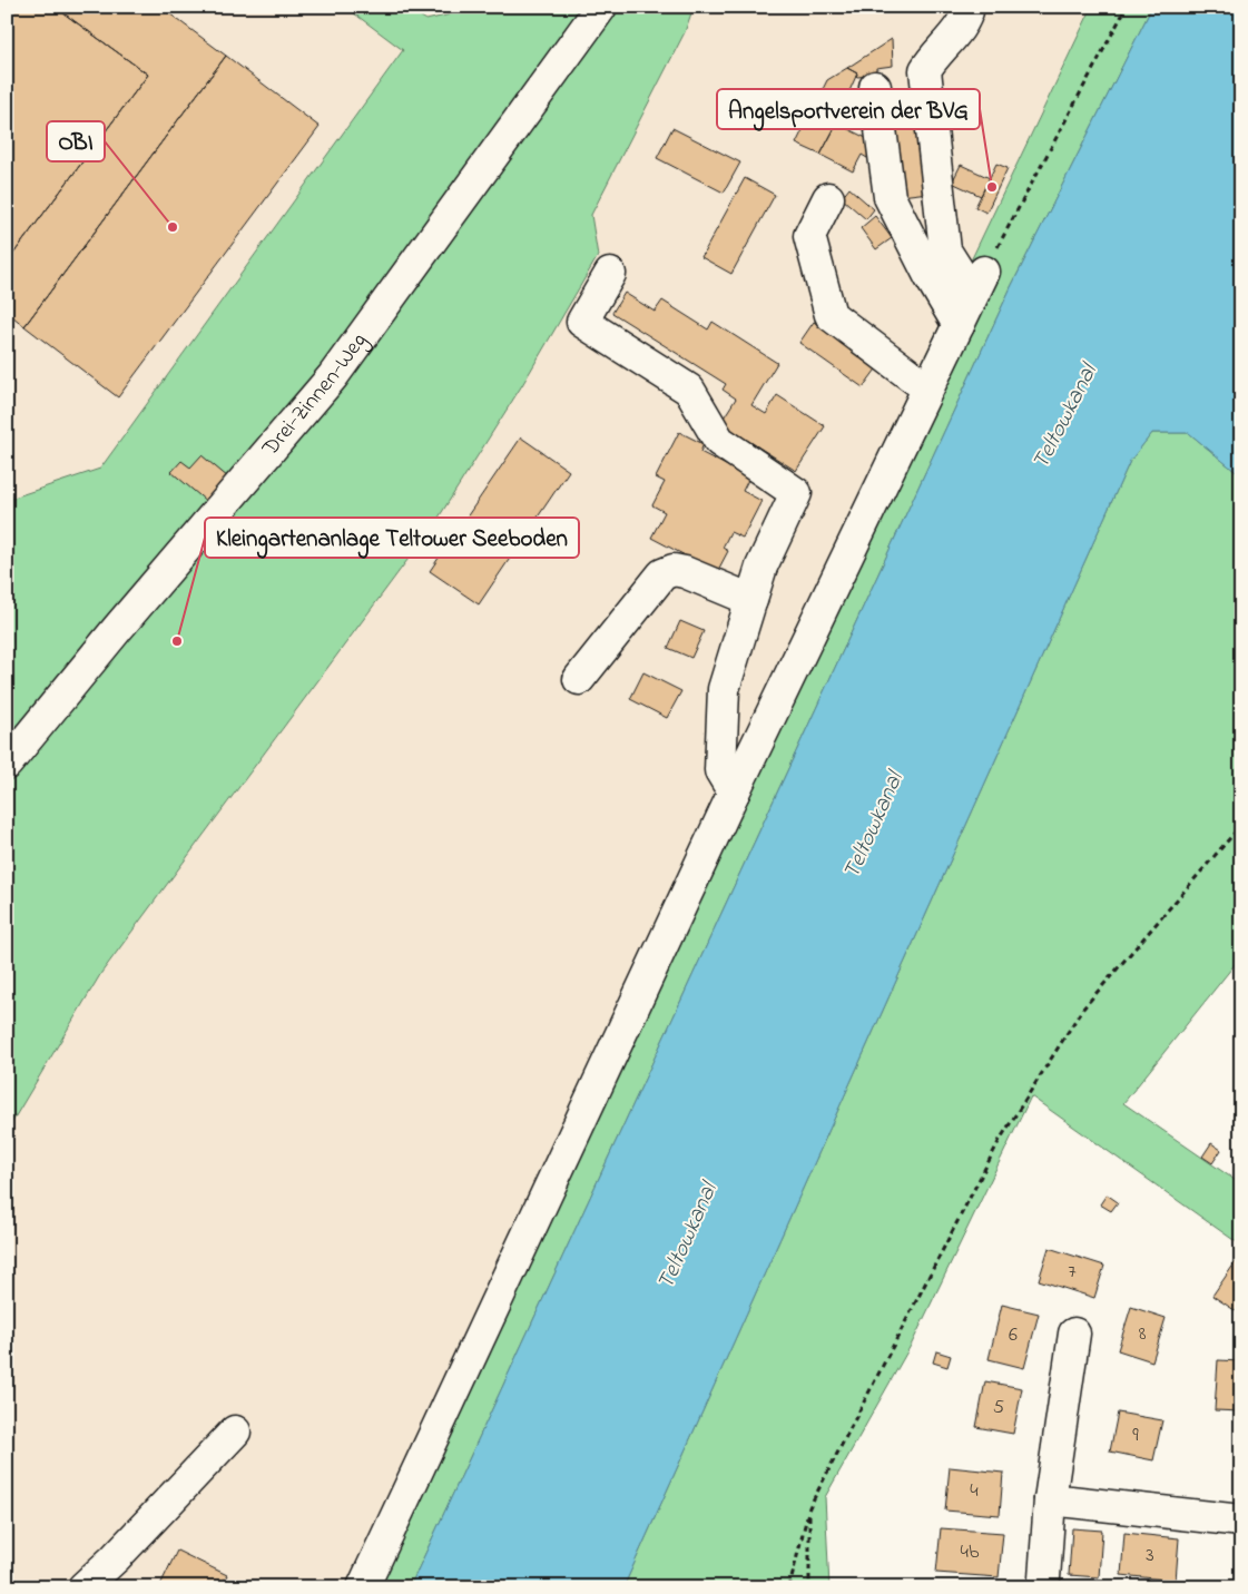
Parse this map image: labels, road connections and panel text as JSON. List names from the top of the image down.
{
  "streets": {
    "street": ["Drei-Zinnen-Weg"]
  },
  "water": ["Teltowkanal"],
  "places": ["Angelsportverein der BVG", "OBI", "Kleingartenanlage Teltower Seeboden"],
  "house_numbers": [
    "7",
    "8",
    "6",
    "5",
    "9",
    "4",
    "4b",
    "3"
  ]
}
